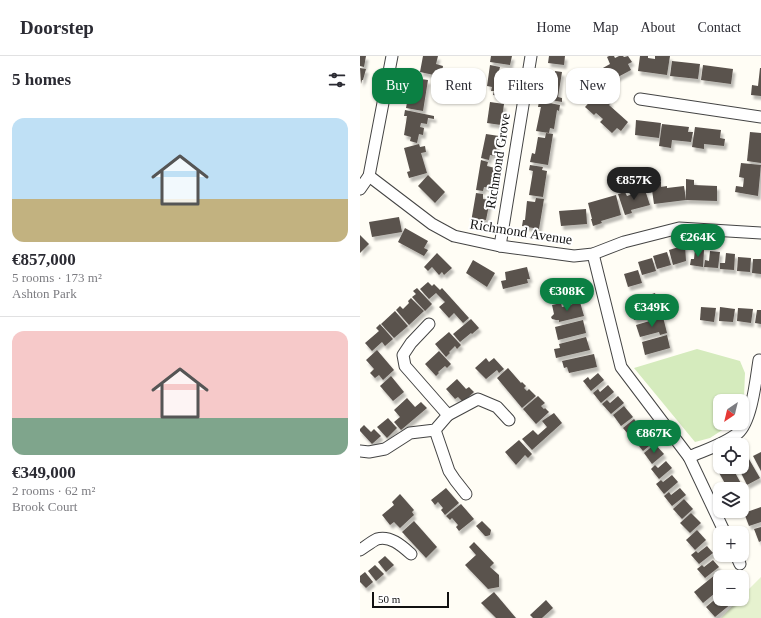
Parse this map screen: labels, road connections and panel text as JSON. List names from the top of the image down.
{
  "streets": {
    "street": ["Richmond Grove", "Richmond Avenue"]
  },
  "crossings": [
    ["Richmond Grove", "Richmond Avenue"]
  ],
  "scale_bar": "50 m",
  "north": "bottom left",
  "page": {
    "header": "Doorstep",
    "nav": [
      "Home",
      "Map",
      "About",
      "Contact"
    ],
    "heading": "5 homes",
    "chip": [
      "Buy",
      "Rent",
      "Filters",
      "New"
    ],
    "list": [
      {
        "name": "€857,000",
        "note": "5 rooms · 173 m² · Ashton Park"
      },
      {
        "name": "€349,000",
        "note": "2 rooms · 62 m² · Brook Court"
      }
    ],
    "price": [
      "€857K",
      "€264K",
      "€308K",
      "€349K",
      "€867K"
    ],
    "map_buttons": ["+", "−"],
    "scale": "50 m"
  }
}
